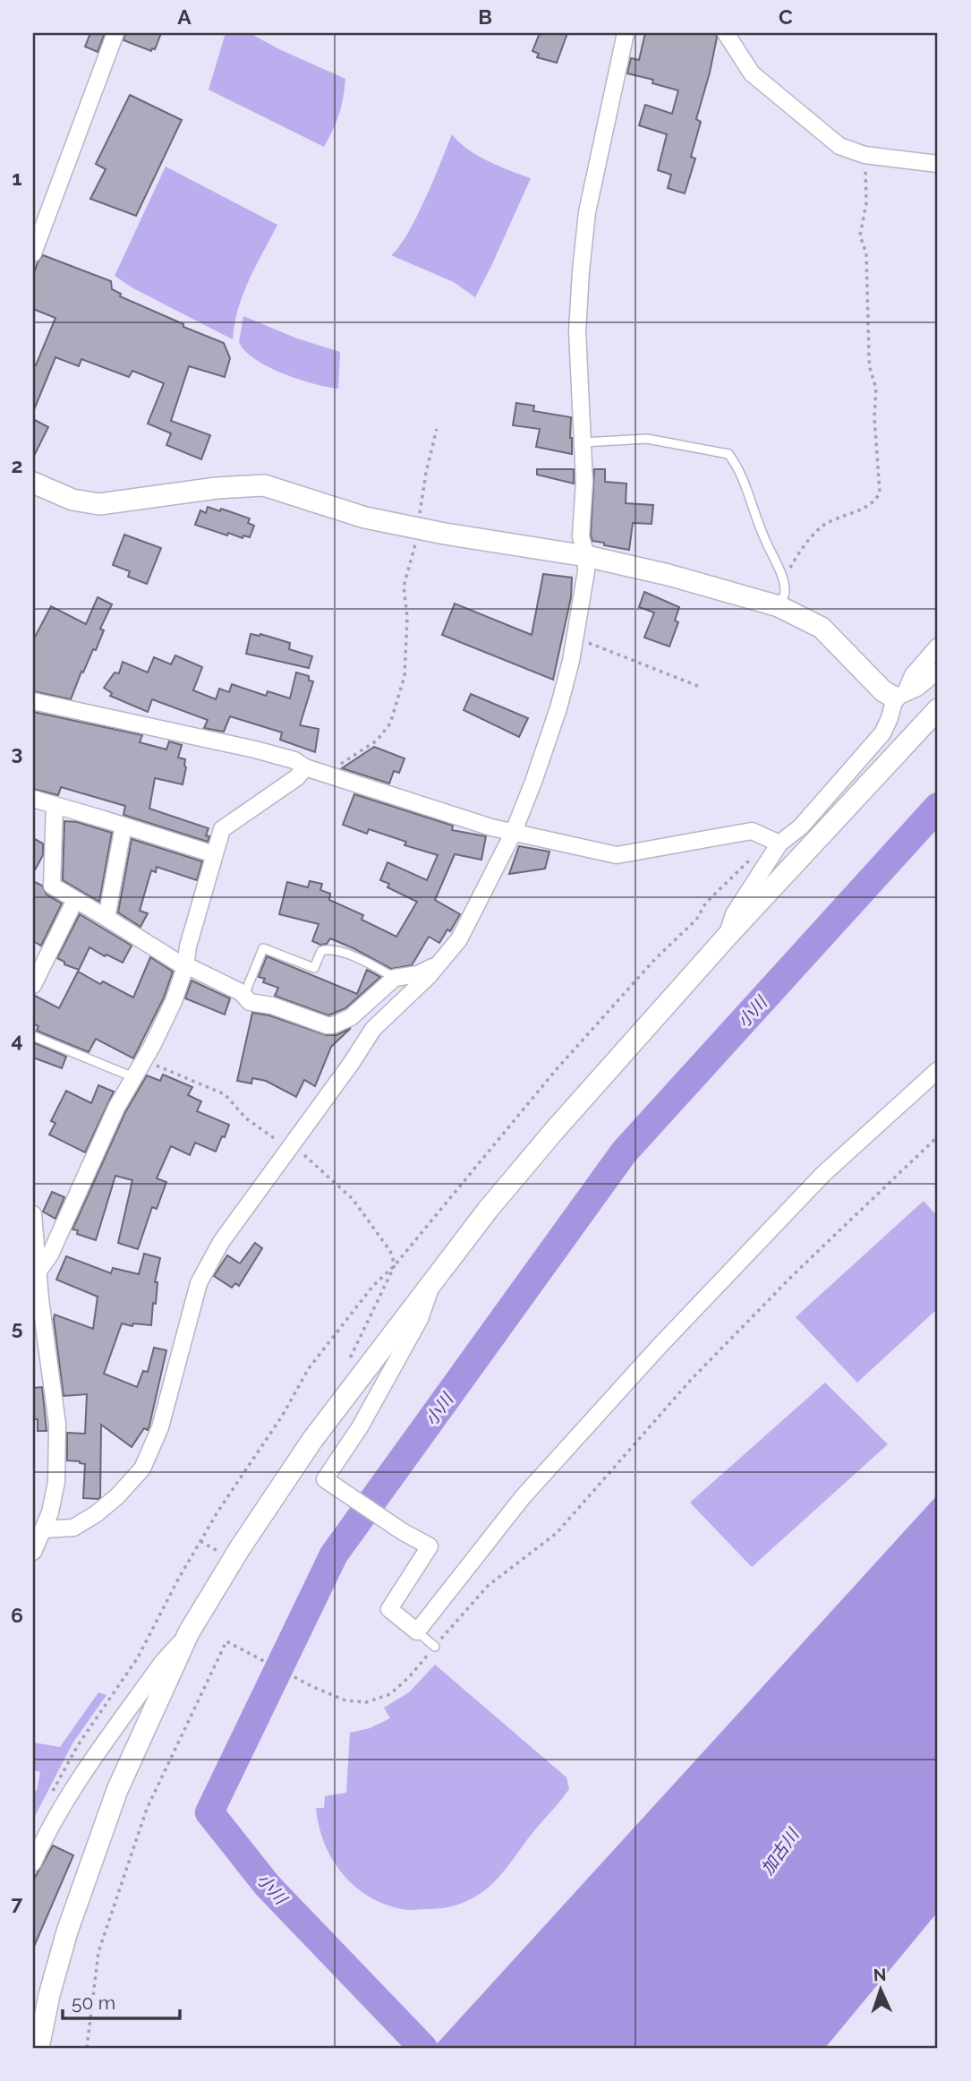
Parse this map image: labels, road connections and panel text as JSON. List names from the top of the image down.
{
  "water": ["小川", "加古川"],
  "scale_bar": "50 m",
  "north": "top",
  "grid": {
    "columns": ["A", "B", "C"],
    "rows": [
      "1",
      "2",
      "3",
      "4",
      "5",
      "6",
      "7"
    ]
  }
}
